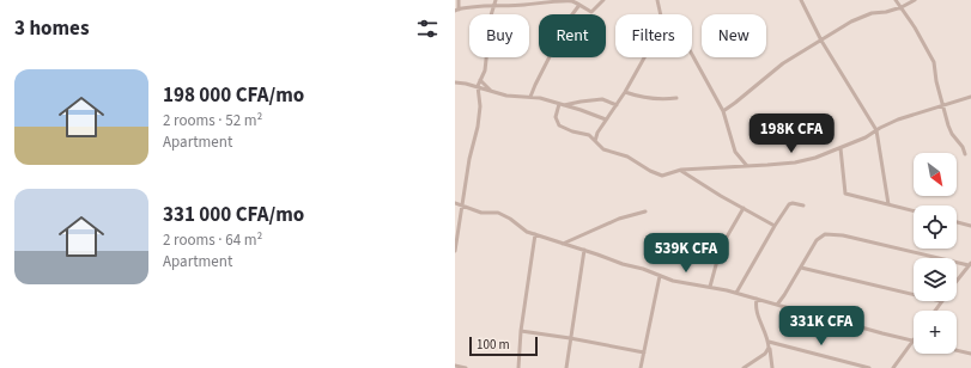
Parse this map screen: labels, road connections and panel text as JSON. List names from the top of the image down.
{
  "scale_bar": "100 m",
  "north": "bottom right",
  "page": {
    "heading": "3 homes",
    "chip": [
      "Buy",
      "Rent",
      "Filters",
      "New"
    ],
    "list": [
      {
        "name": "198 000 CFA/mo",
        "note": "2 rooms · 52 m² · Apartment"
      },
      {
        "name": "331 000 CFA/mo",
        "note": "2 rooms · 64 m² · Apartment"
      }
    ],
    "price": ["198K CFA", "539K CFA", "331K CFA"],
    "map_buttons": "+",
    "scale": "100 m"
  }
}
